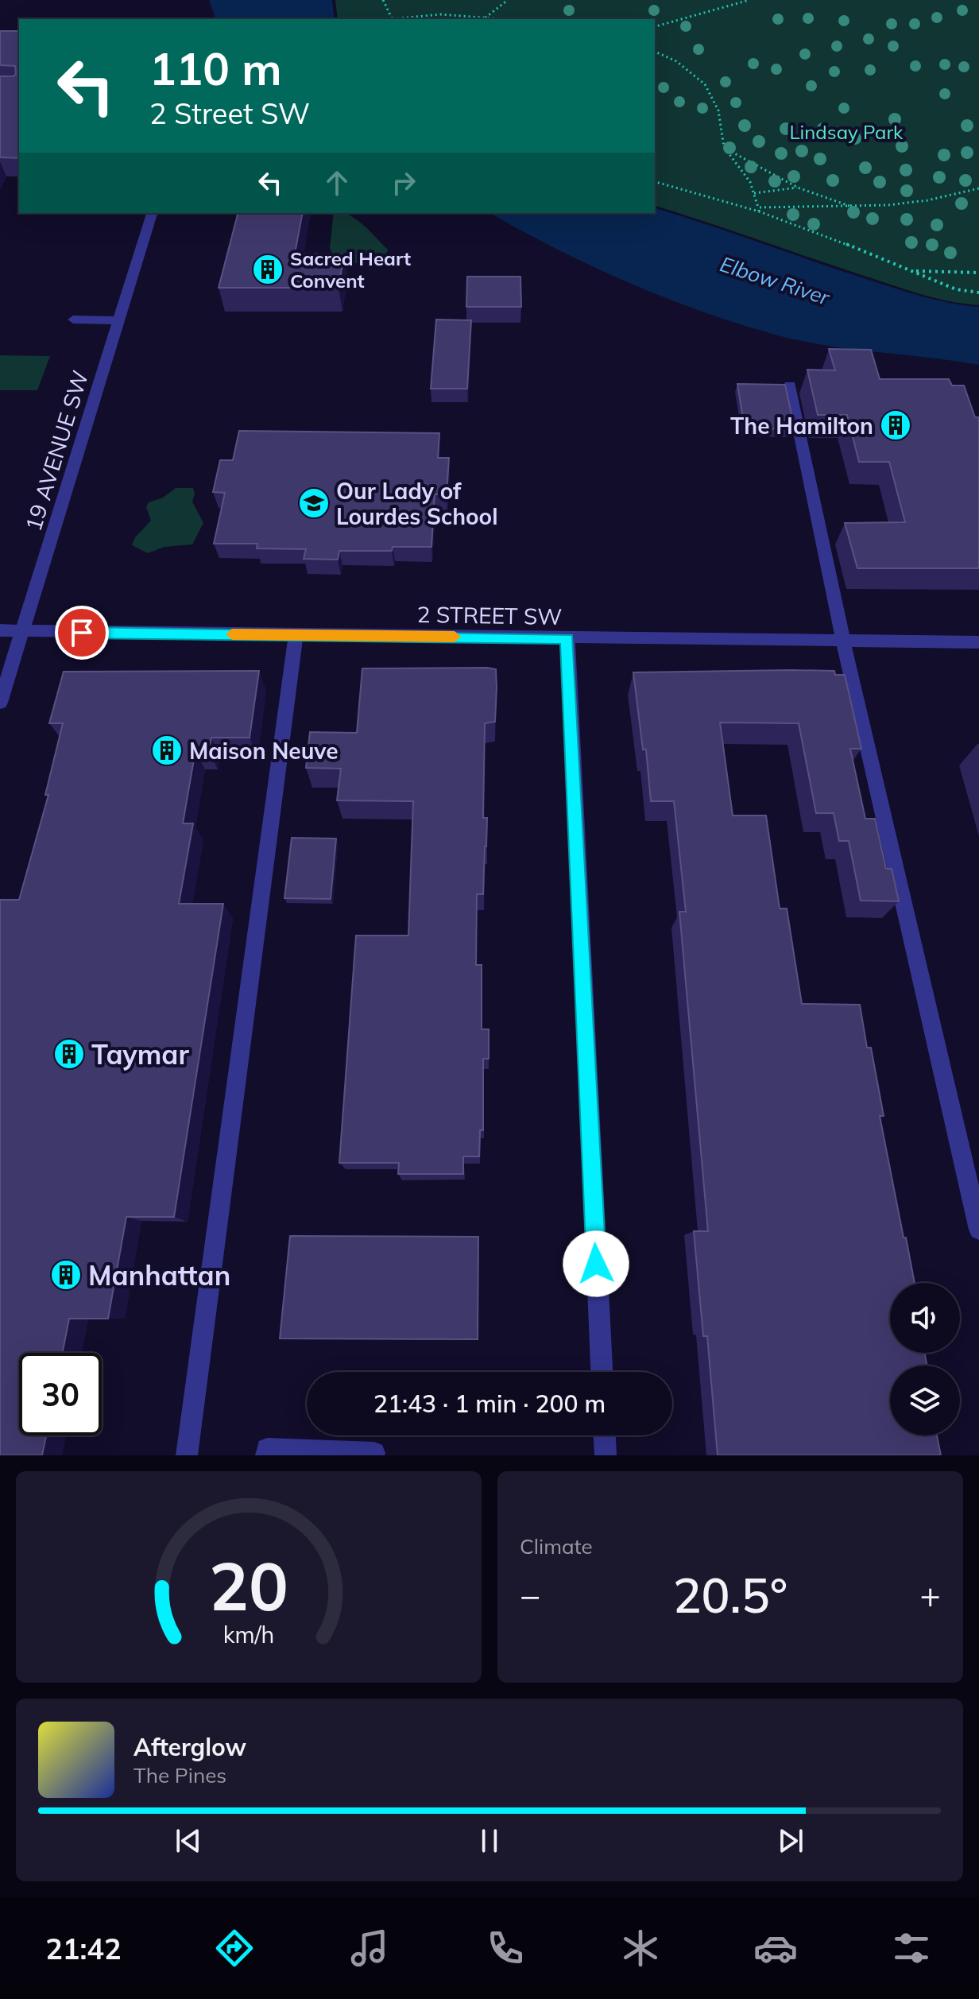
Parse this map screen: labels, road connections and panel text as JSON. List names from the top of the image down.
{
  "streets": {
    "street": ["19 AVENUE SW", "2 STREET SW"]
  },
  "crossings": [
    ["19 AVENUE SW", "2 STREET SW"]
  ],
  "water": ["Elbow River"],
  "parks": ["Lindsay Park"],
  "places": {
    "building": [
      "Sacred Heart Convent",
      "The Hamilton",
      "Maison Neuve",
      "Taymar",
      "Manhattan"
    ],
    "school or university": ["Our Lady of Lourdes School"]
  },
  "page": {
    "turn": ["110 m", "2 Street SW"],
    "limit": "30",
    "trip": "21:43 · 1 min · 200 m",
    "tile": "Climate",
    "heat": ["−", "20.5°", "+"],
    "song": ["Afterglow", "The Pines"],
    "tabs": "21:42",
    "gauge": ["20", "km/h"]
  }
}
